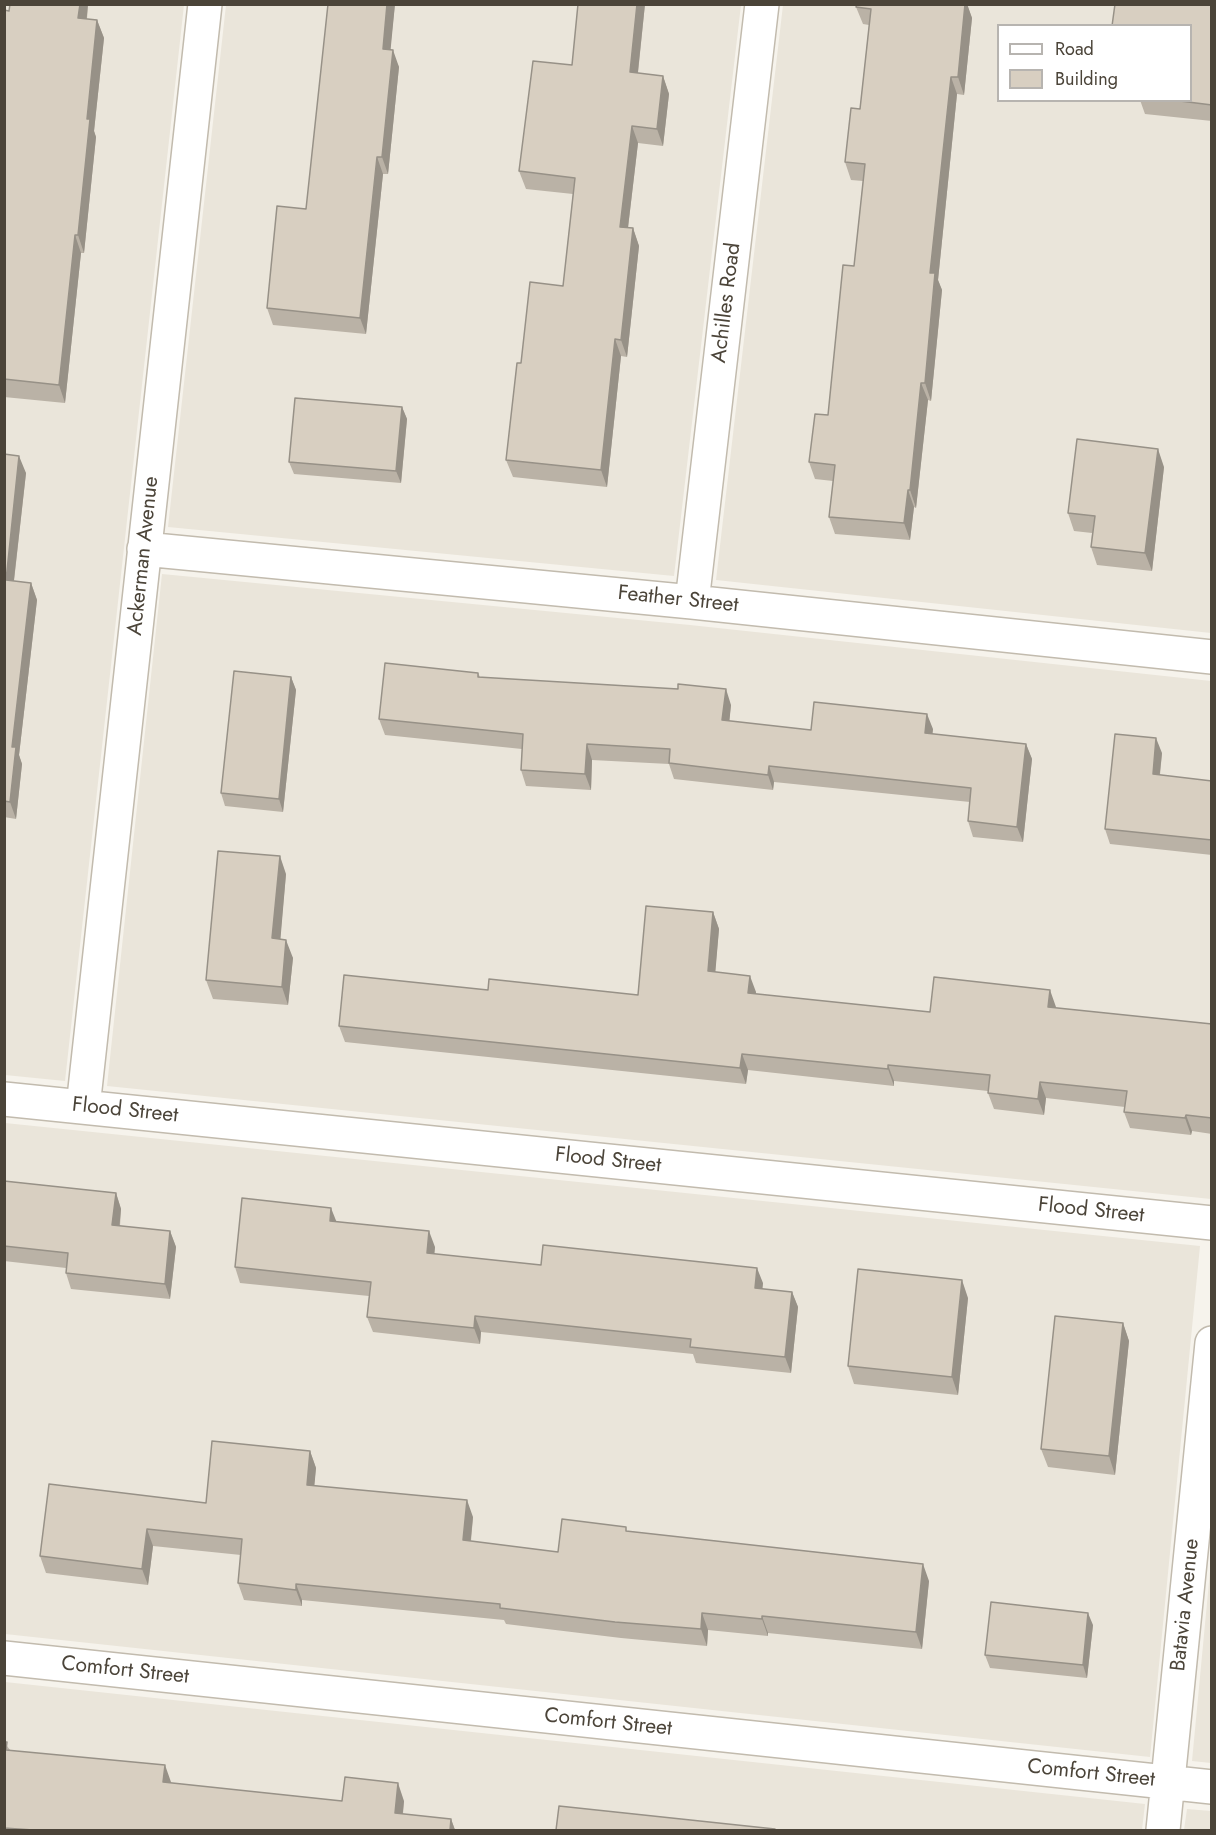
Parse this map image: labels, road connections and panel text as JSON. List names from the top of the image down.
{
  "streets": {
    "street": [
      "Achilles Road",
      "Ackerman Avenue",
      "Feather Street",
      "Flood Street",
      "Batavia Avenue",
      "Comfort Street"
    ]
  },
  "crossings": [
    ["Achilles Road", "Feather Street"],
    ["Ackerman Avenue", "Feather Street"],
    ["Ackerman Avenue", "Flood Street"],
    ["Batavia Avenue", "Comfort Street"]
  ],
  "legend": ["Road", "Building"]
}
